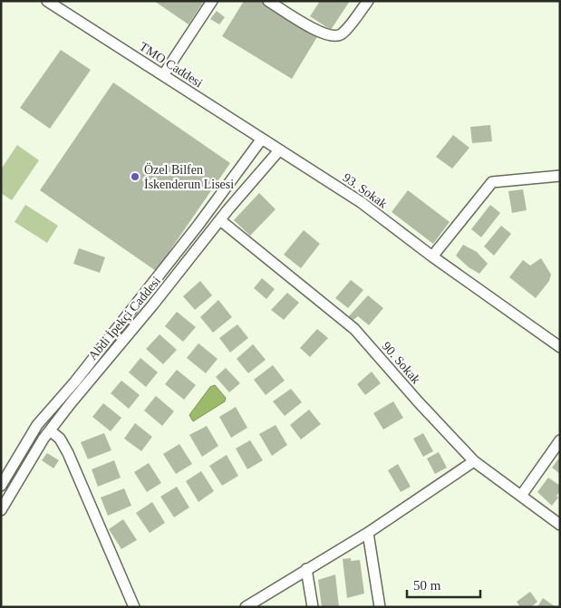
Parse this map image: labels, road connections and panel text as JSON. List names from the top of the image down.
{
  "streets": {
    "street": [
      "TMO Caddesi",
      "93. Sokak",
      "Abdi İpekçi Caddesi",
      "90. Sokak"
    ]
  },
  "crossings": [
    ["TMO Caddesi", "93. Sokak"],
    ["TMO Caddesi", "Abdi İpekçi Caddesi"],
    ["93. Sokak", "Abdi İpekçi Caddesi"],
    ["Abdi İpekçi Caddesi", "90. Sokak"]
  ],
  "places": ["Özel Bilfen İskenderun Lisesi"],
  "scale_bar": "50 m"
}
